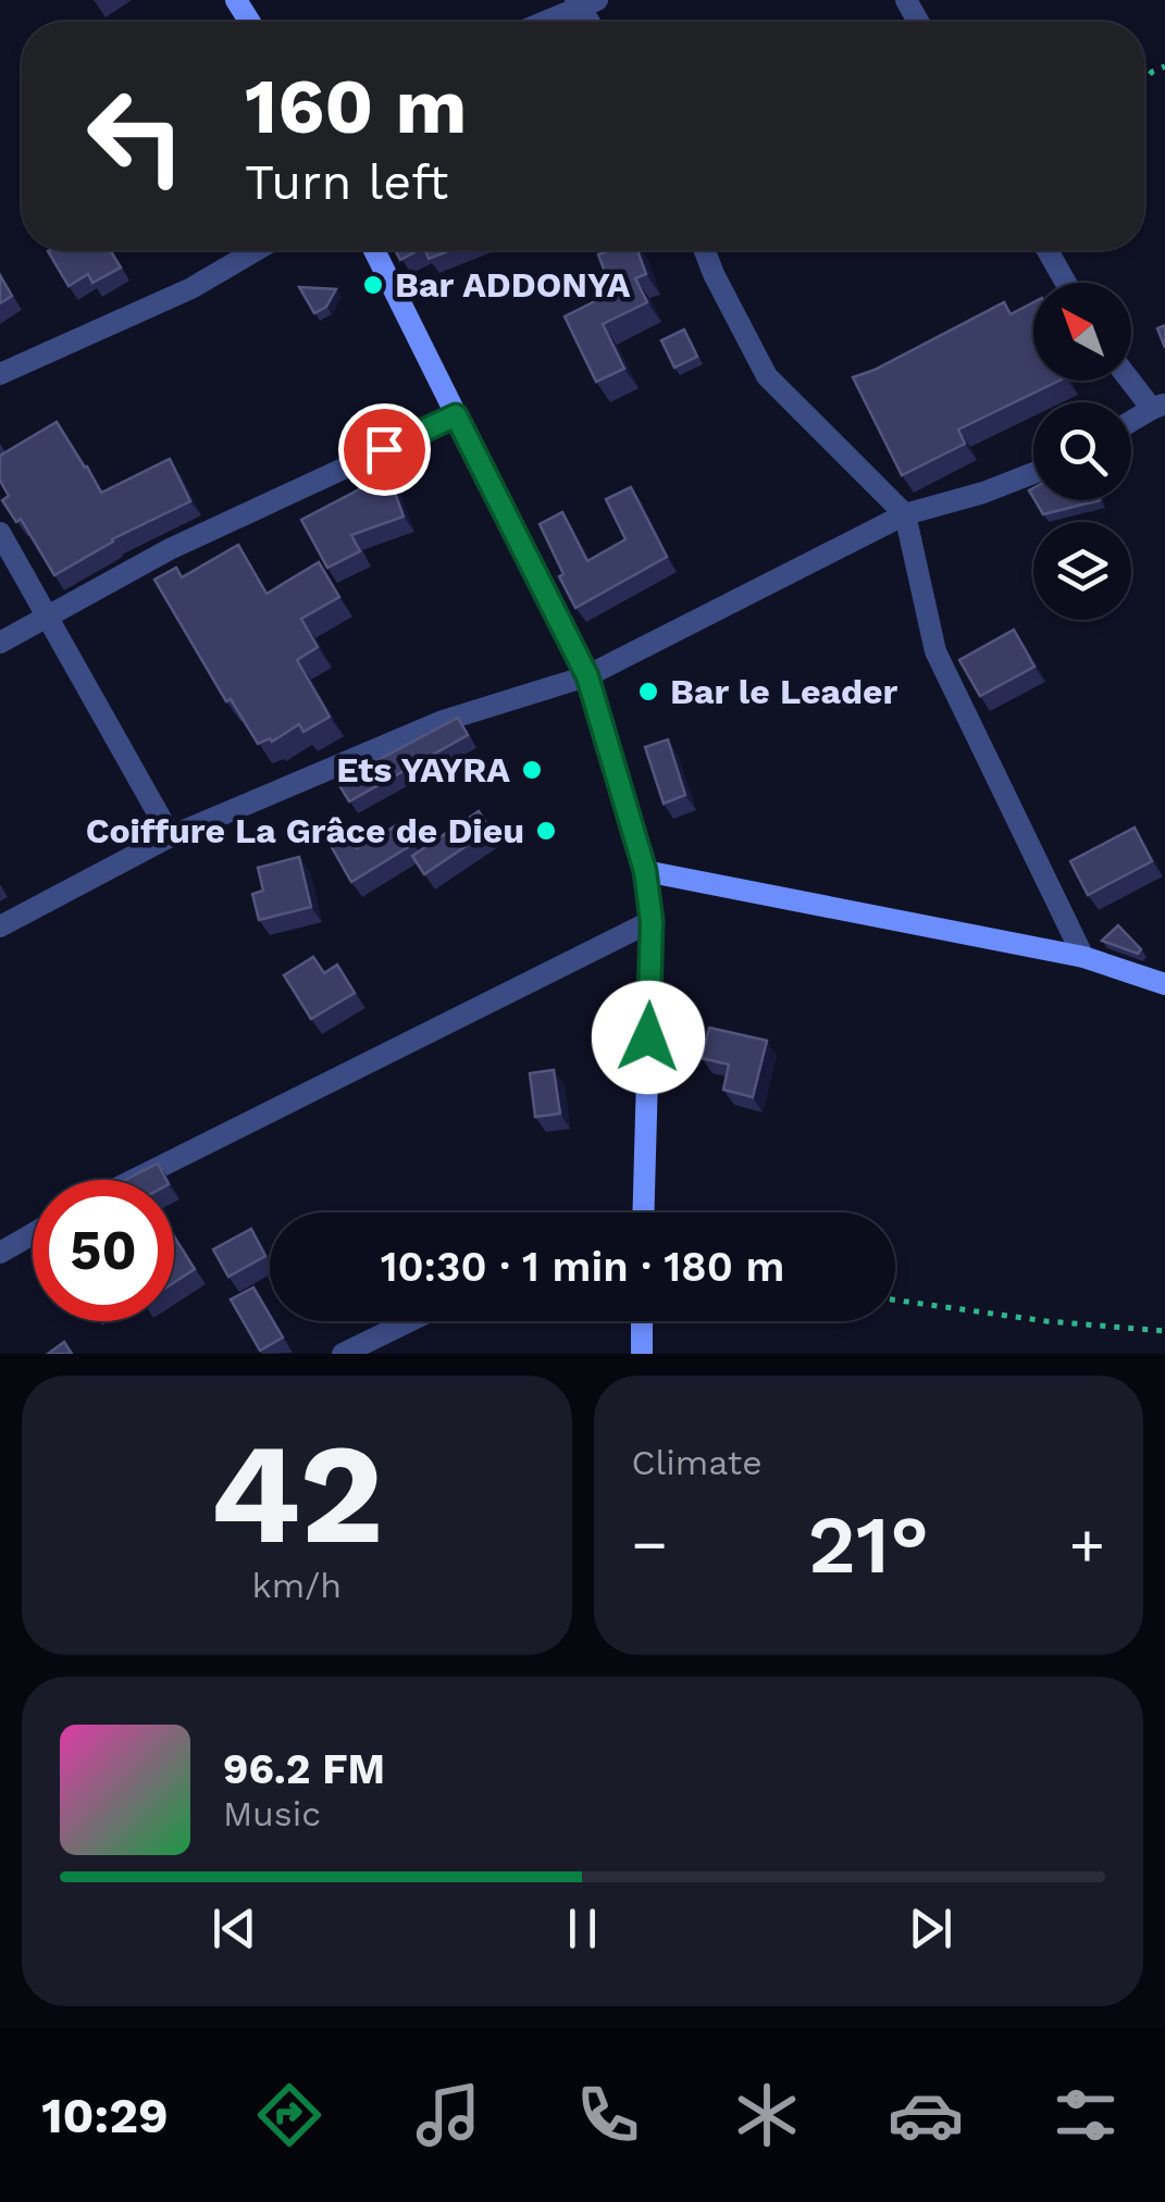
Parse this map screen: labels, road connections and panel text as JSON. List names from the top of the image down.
{
  "places": [
    "Bar ADDONYA",
    "Bar le Leader",
    "Ets YAYRA",
    "Coiffure La Grâce de Dieu"
  ],
  "north": "top left",
  "page": {
    "turn": ["160 m", "Turn left"],
    "limit": "50",
    "trip": "10:30 · 1 min · 180 m",
    "tile": [
      ["42", "km/h"],
      "Climate"
    ],
    "heat": ["−", "21°", "+"],
    "song": ["96.2 FM", "Music"],
    "tabs": "10:29"
  }
}
